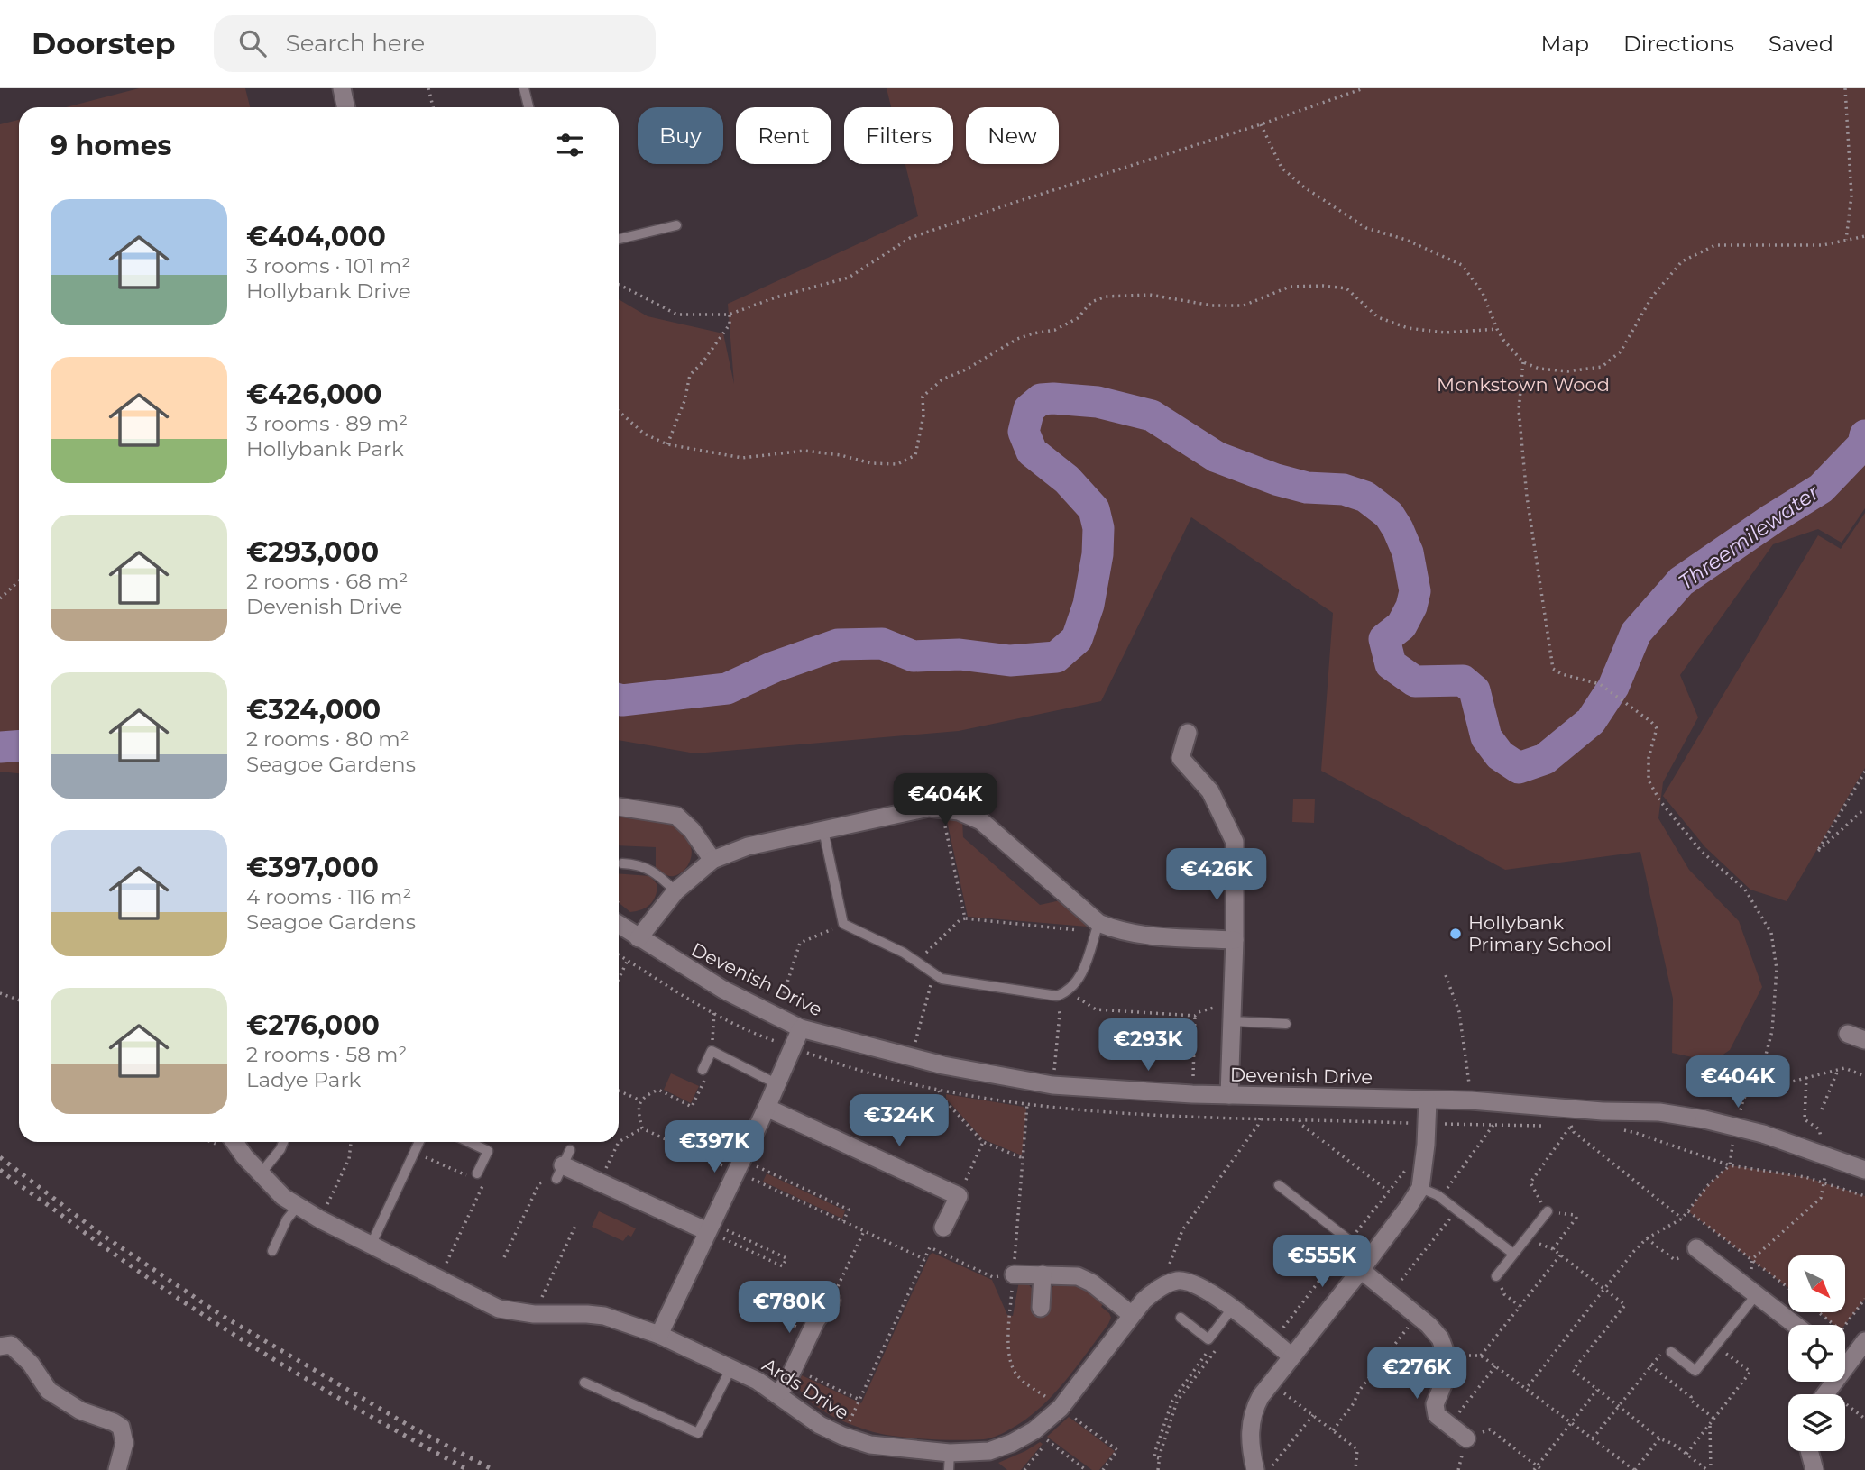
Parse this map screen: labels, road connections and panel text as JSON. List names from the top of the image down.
{
  "streets": {
    "street": ["Devenish Drive", "Ards Drive"]
  },
  "water": ["Threemilewater"],
  "parks": ["Monkstown Wood"],
  "places": ["Hollybank Primary School"],
  "north": "bottom right",
  "page": {
    "header": "Doorstep",
    "search": "Search here",
    "nav": ["Map", "Directions", "Saved"],
    "chip": [
      "Buy",
      "Rent",
      "Filters",
      "New"
    ],
    "heading": "9 homes",
    "list": [
      {
        "name": "€404,000",
        "note": "3 rooms · 101 m² · Hollybank Drive"
      },
      {
        "name": "€426,000",
        "note": "3 rooms · 89 m² · Hollybank Park"
      },
      {
        "name": "€293,000",
        "note": "2 rooms · 68 m² · Devenish Drive"
      },
      {
        "name": "€324,000",
        "note": "2 rooms · 80 m² · Seagoe Gardens"
      },
      {
        "name": "€397,000",
        "note": "4 rooms · 116 m² · Seagoe Gardens"
      },
      {
        "name": "€276,000",
        "note": "2 rooms · 58 m² · Ladye Park"
      }
    ],
    "price": [
      "€404K",
      "€426K",
      "€293K",
      "€404K",
      "€324K",
      "€397K",
      "€555K",
      "€780K",
      "€276K"
    ]
  }
}
